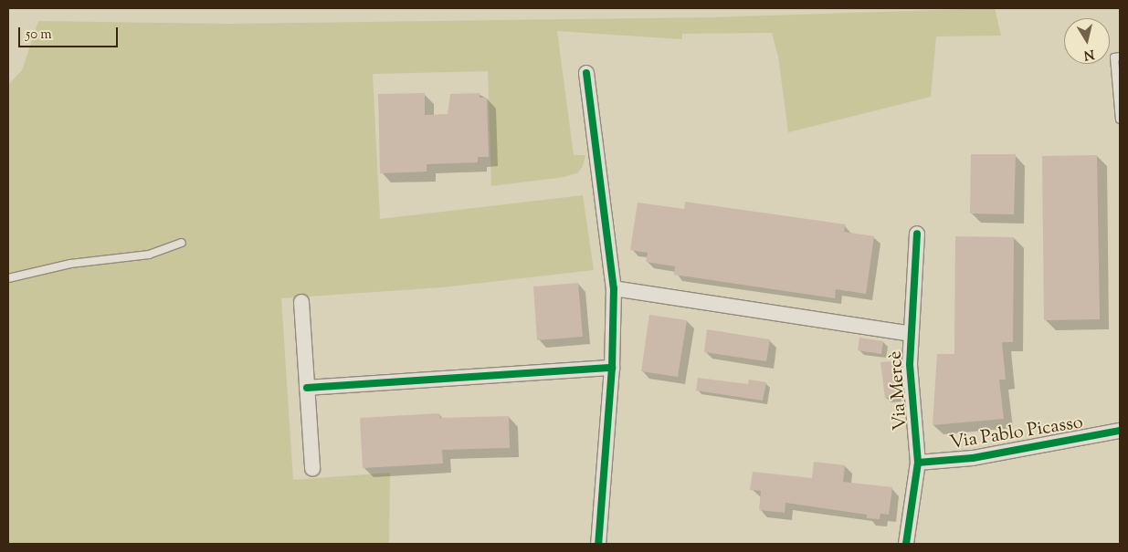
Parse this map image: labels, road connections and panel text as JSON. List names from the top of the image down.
{
  "streets": {
    "street": ["Via Mercè", "Via Pablo Picasso"]
  },
  "crossings": [
    ["Via Mercè", "Via Pablo Picasso"]
  ],
  "scale_bar": "50 m",
  "north": "bottom"
}
